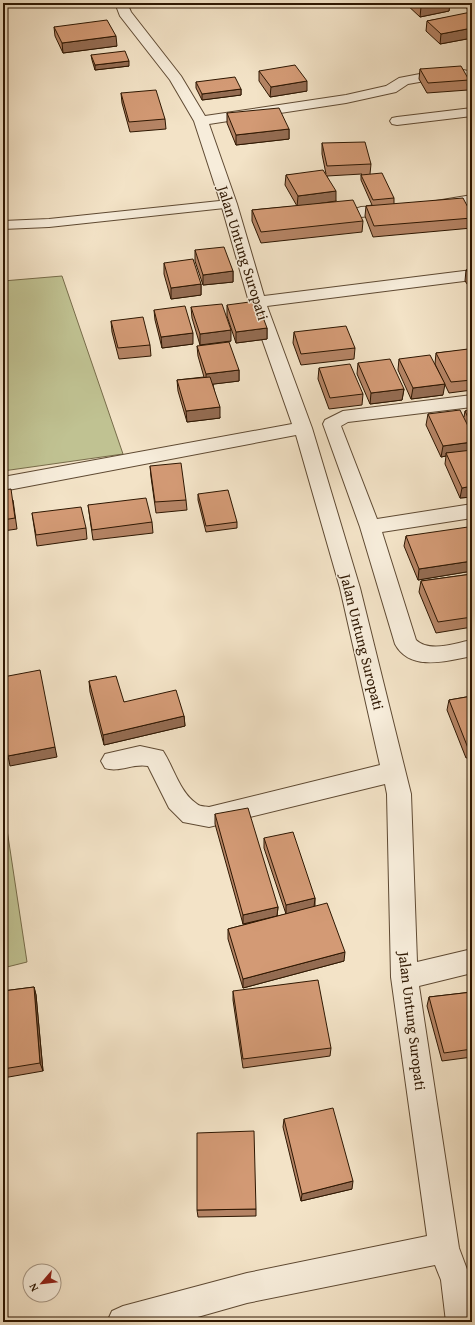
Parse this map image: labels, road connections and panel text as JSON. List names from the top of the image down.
{
  "streets": {
    "street": ["Jalan Untung Suropati"]
  },
  "north": "bottom left"
}
